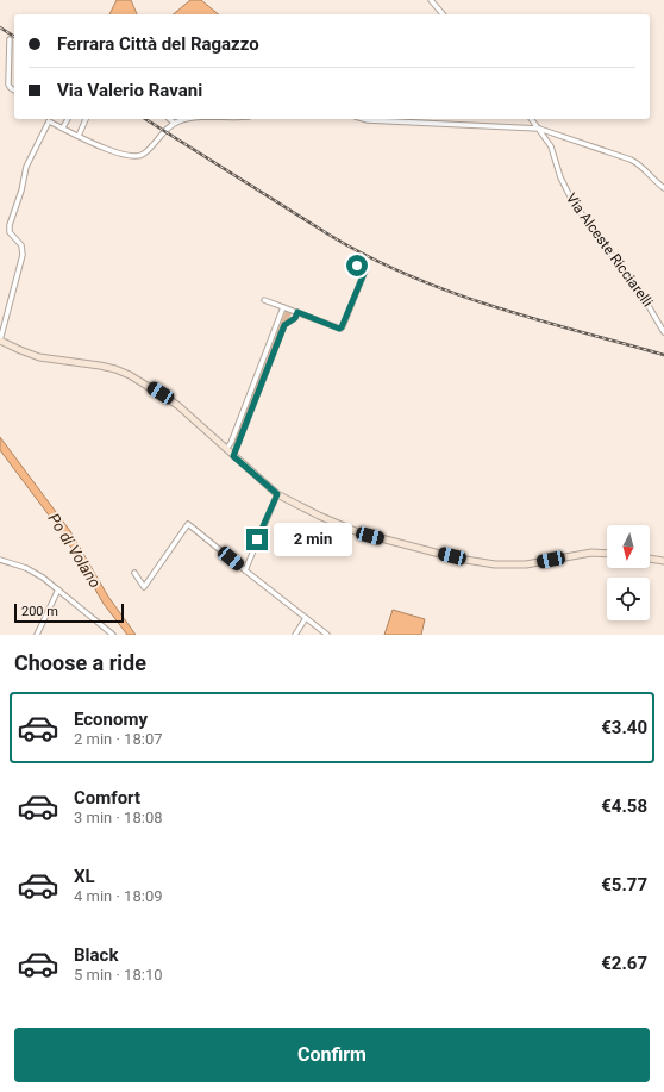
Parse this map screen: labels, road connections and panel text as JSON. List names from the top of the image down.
{
  "streets": {
    "street": ["Via Alceste Ricciarelli"]
  },
  "water": ["Po di Volano"],
  "scale_bar": "200 m",
  "north": "bottom",
  "page": {
    "banner": ["Ferrara Città del Ragazzo", "Via Valerio Ravani"],
    "bubble": "2 min",
    "scale": "200 m",
    "heading": "Choose a ride",
    "list": [
      {
        "name": "Economy",
        "note": "2 min · 18:07",
        "value": "€3.40"
      },
      {
        "name": "Comfort",
        "note": "3 min · 18:08",
        "value": "€4.58"
      },
      {
        "name": "XL",
        "note": "4 min · 18:09",
        "value": "€5.77"
      },
      {
        "name": "Black",
        "note": "5 min · 18:10",
        "value": "€2.67"
      }
    ],
    "buttons": "Confirm"
  }
}
